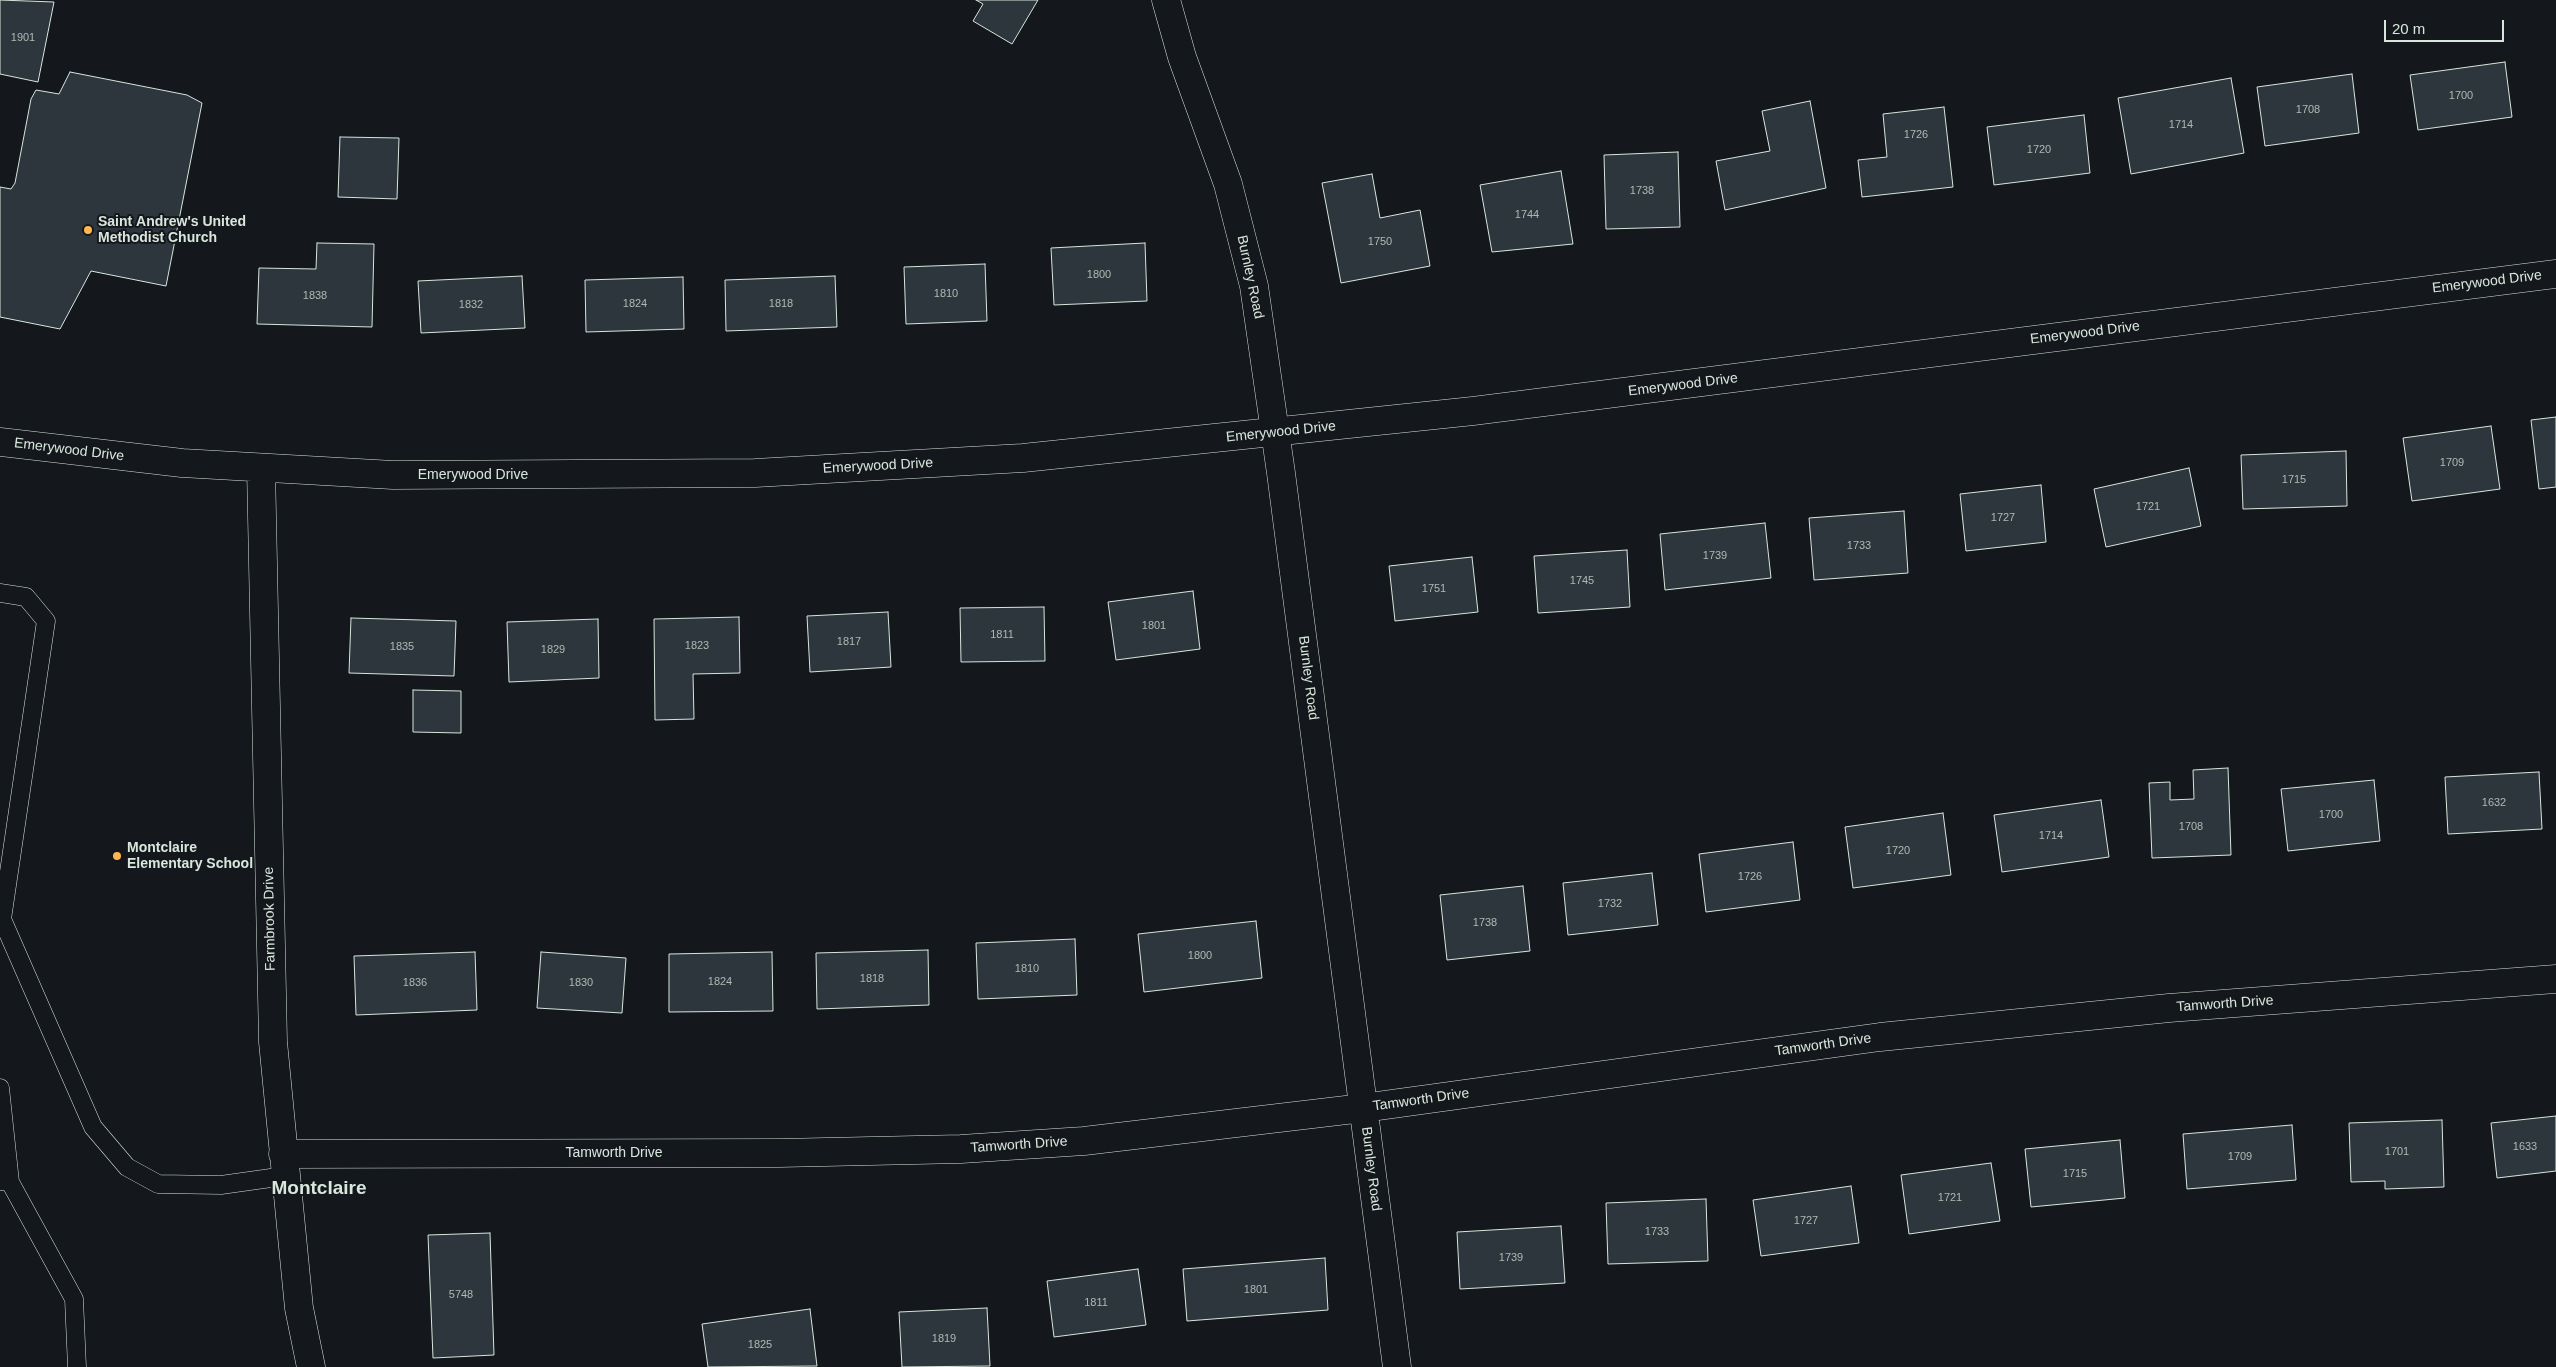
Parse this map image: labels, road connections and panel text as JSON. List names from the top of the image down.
{
  "streets": {
    "street": [
      "Burnley Road",
      "Emerywood Drive",
      "Farmbrook Drive",
      "Tamworth Drive"
    ]
  },
  "crossings": [
    ["Burnley Road", "Emerywood Drive"],
    ["Burnley Road", "Tamworth Drive"],
    ["Emerywood Drive", "Farmbrook Drive"],
    ["Farmbrook Drive", "Tamworth Drive"]
  ],
  "districts": ["Montclaire"],
  "places": ["Saint Andrew's United Methodist Church", "Montclaire Elementary School"],
  "house_numbers": [
    "1901",
    "1700",
    "1708",
    "1714",
    "1726",
    "1720",
    "1738",
    "1744",
    "1750",
    "1800",
    "1810",
    "1838",
    "1824",
    "1818",
    "1832",
    "1709",
    "1715",
    "1721",
    "1727",
    "1733",
    "1739",
    "1745",
    "1751",
    "1801",
    "1811",
    "1817",
    "1823",
    "1835",
    "1829",
    "1632",
    "1700",
    "1708",
    "1714",
    "1720",
    "1726",
    "1732",
    "1738",
    "1800",
    "1810",
    "1818",
    "1824",
    "1836",
    "1830",
    "1633",
    "1701",
    "1709",
    "1715",
    "1721",
    "1727",
    "1733",
    "1739",
    "1801",
    "5748",
    "1811",
    "1819",
    "1825"
  ],
  "scale_bar": "20 m"
}
